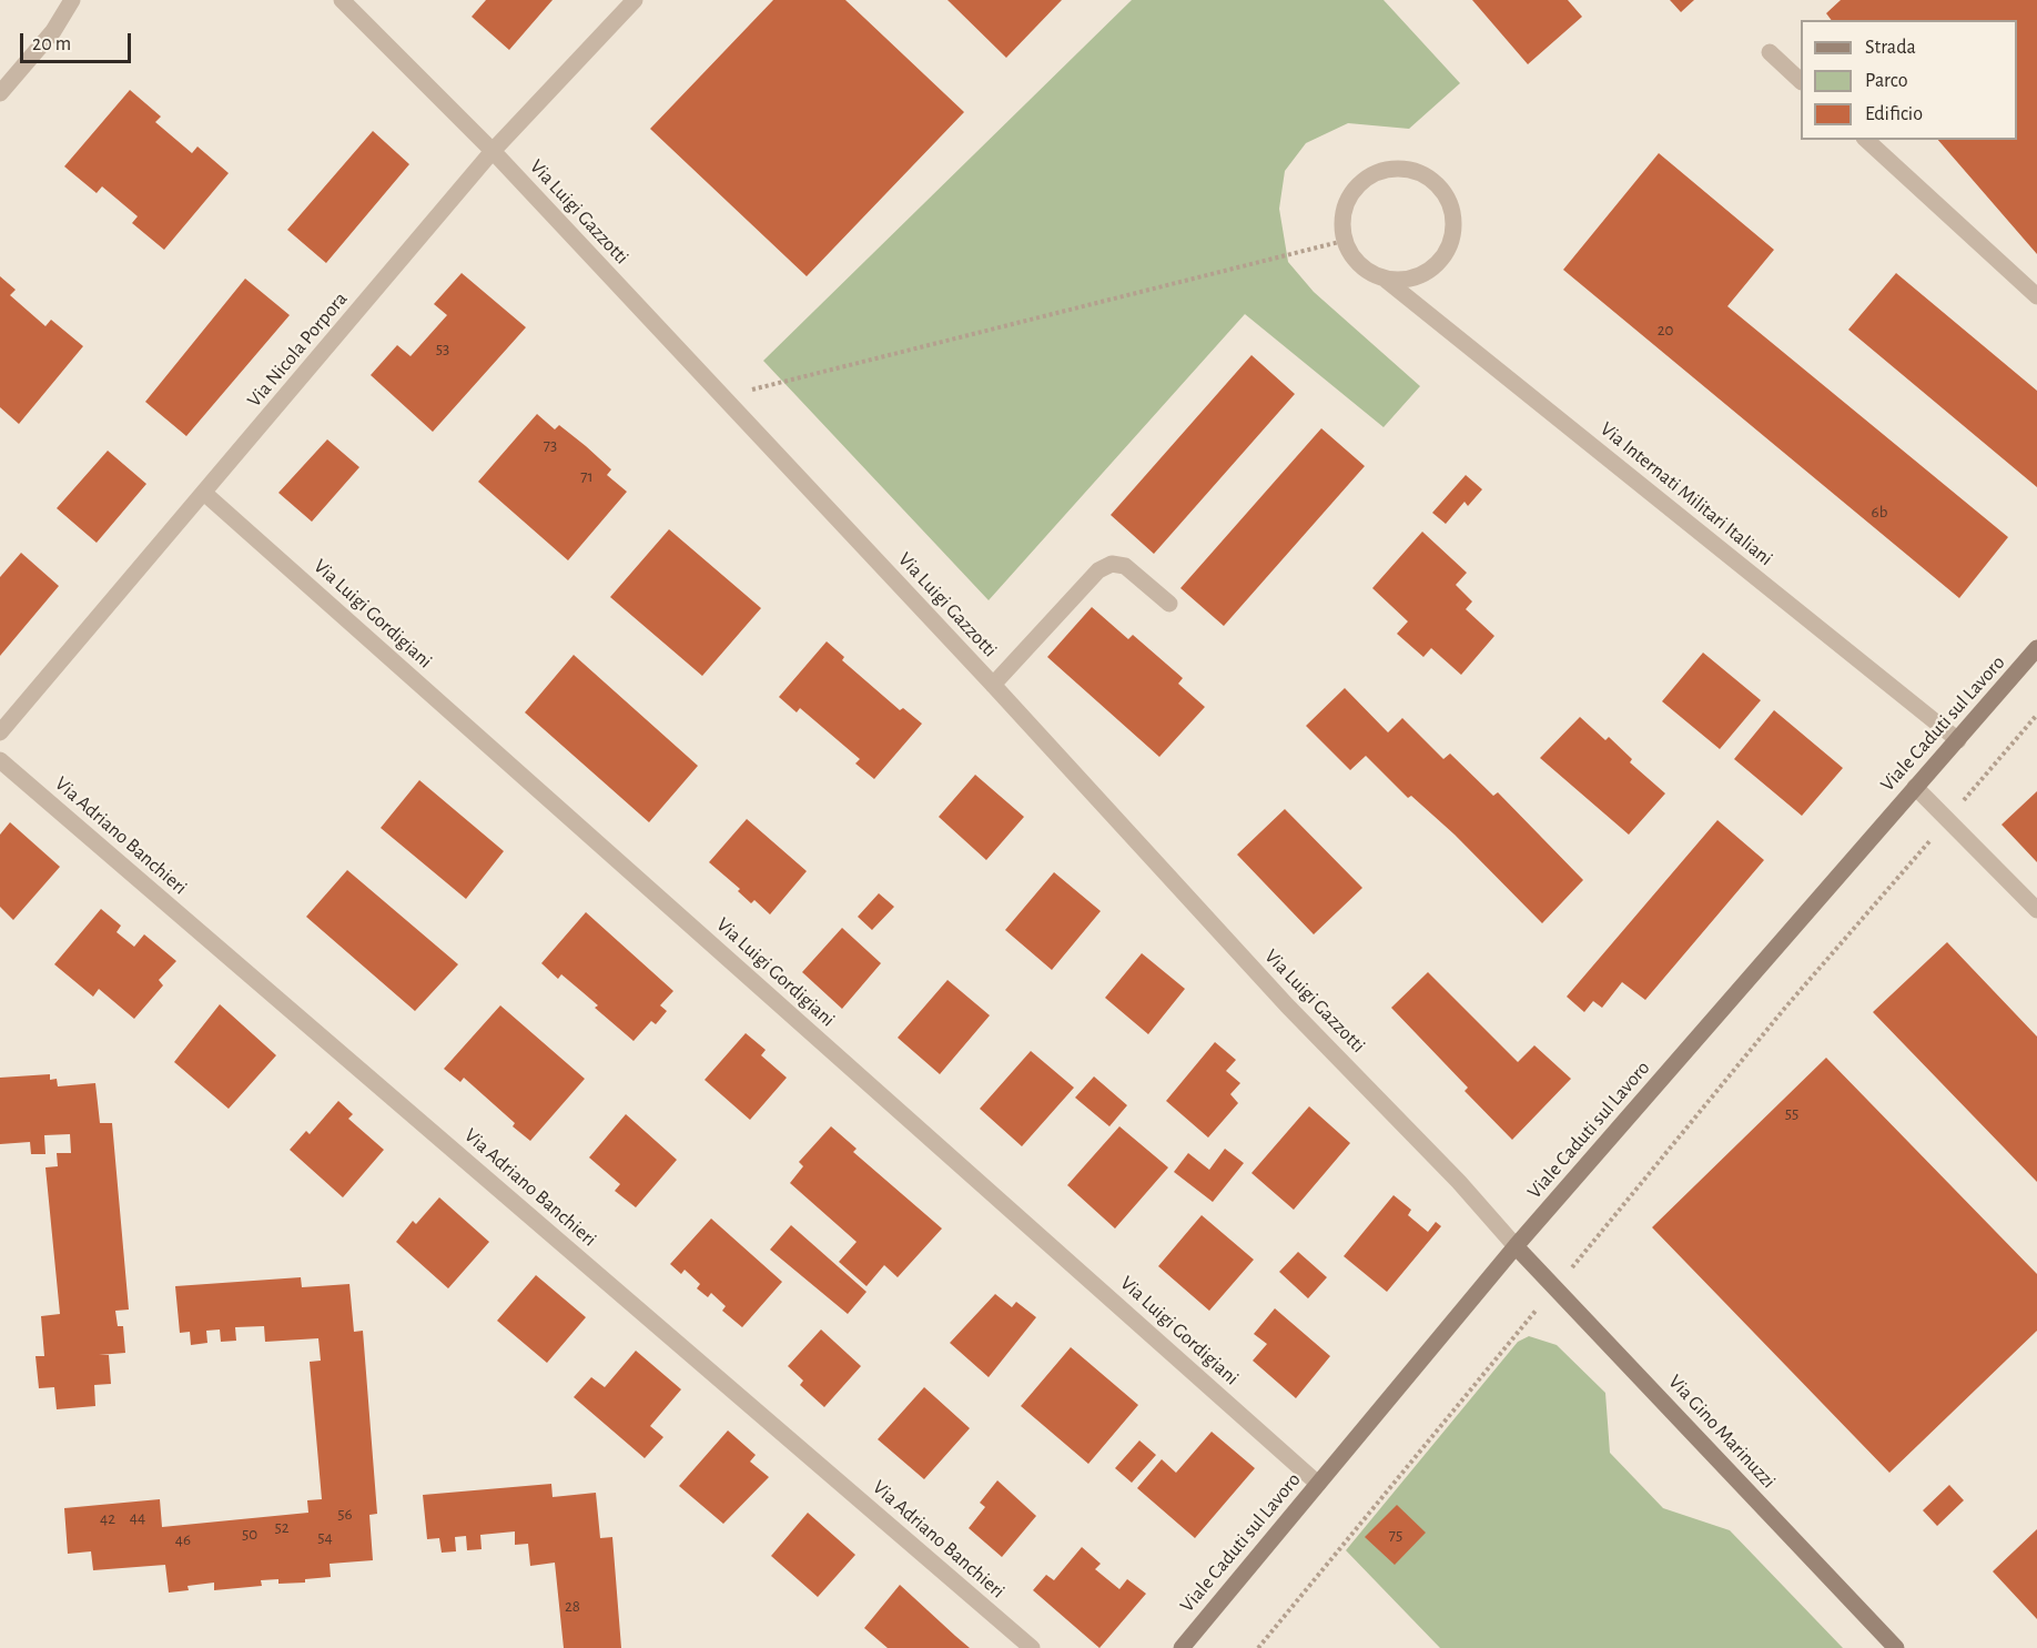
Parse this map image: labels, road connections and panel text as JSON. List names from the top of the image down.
{
  "streets": {
    "street": [
      "Via Luigi Gazzotti",
      "Via Nicola Porpora",
      "Via Internati Militari Italiani",
      "Via Luigi Gordigiani",
      "Viale Caduti sul Lavoro",
      "Via Adriano Banchieri",
      "Via Gino Marinuzzi"
    ]
  },
  "crossings": [
    ["Via Luigi Gazzotti", "Via Nicola Porpora"],
    ["Via Luigi Gazzotti", "Viale Caduti sul Lavoro"],
    ["Via Luigi Gazzotti", "Via Gino Marinuzzi"],
    ["Via Nicola Porpora", "Via Luigi Gordigiani"],
    ["Via Internati Militari Italiani", "Viale Caduti sul Lavoro"],
    ["Via Luigi Gordigiani", "Viale Caduti sul Lavoro"],
    ["Viale Caduti sul Lavoro", "Via Gino Marinuzzi"]
  ],
  "house_numbers": [
    "20",
    "53",
    "73",
    "71",
    "6b",
    "55",
    "56",
    "44",
    "42",
    "52",
    "50",
    "75",
    "54",
    "46",
    "28"
  ],
  "legend": ["Strada", "Parco", "Edificio"],
  "scale_bar": "20 m"
}
